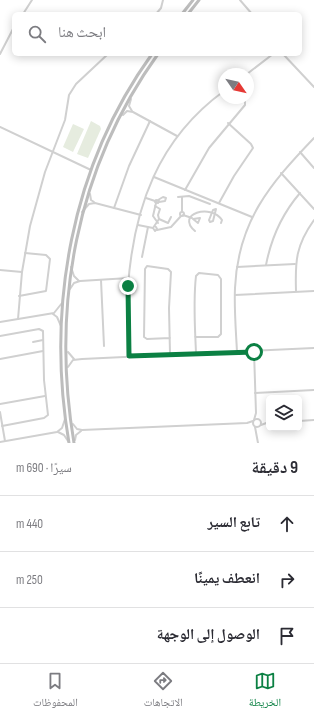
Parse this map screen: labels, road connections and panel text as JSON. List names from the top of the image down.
{
  "north": "bottom right",
  "page": {
    "search": "ابحث هنا",
    "heading": ["9 دقيقة", "سيرًا · 690 m"],
    "list": [
      ["تابع السير", "440 m"],
      ["انعطف يمينًا", "250 m"],
      "الوصول إلى الوجهة"
    ],
    "nav": ["الخريطة", "الاتجاهات", "المحفوظات"]
  }
}
